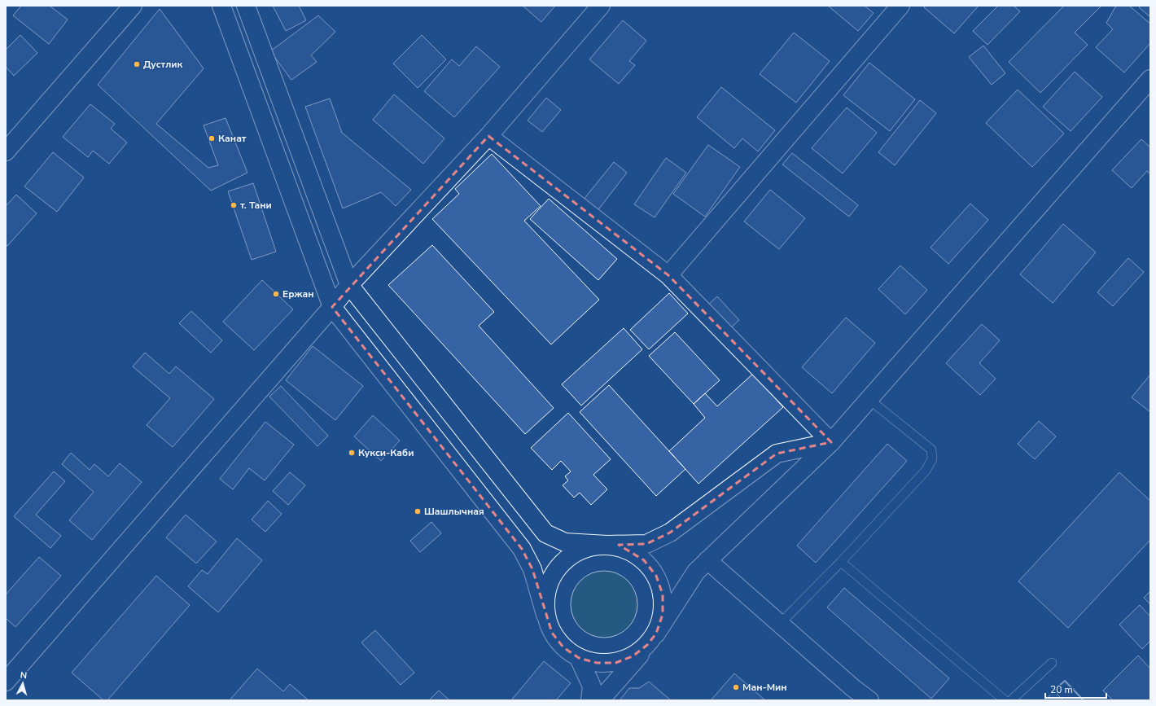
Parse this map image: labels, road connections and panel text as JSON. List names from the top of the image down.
{
  "places": [
    "Дустлик",
    "Канат",
    "т. Тани",
    "Ержан",
    "Кукси-Каби",
    "Шашлычная",
    "Ман-Мин"
  ],
  "scale_bar": "20 m",
  "north": "top"
}
